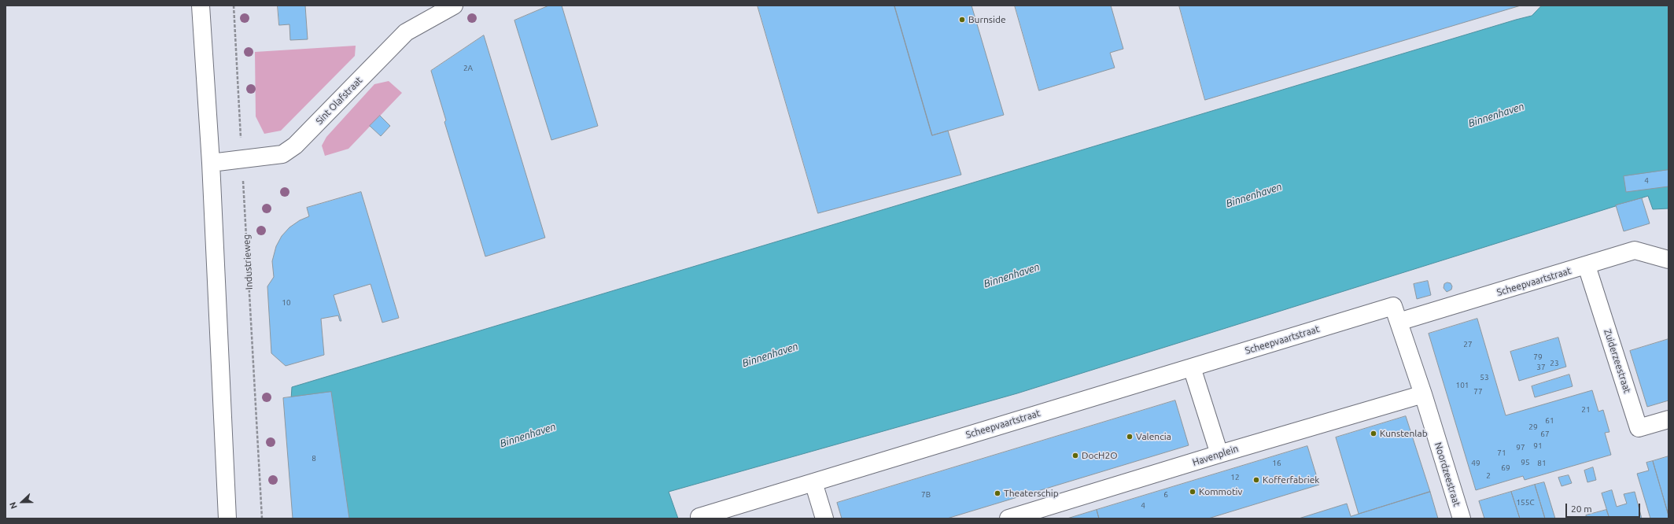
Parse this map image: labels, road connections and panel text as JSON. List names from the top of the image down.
{
  "streets": {
    "street": [
      "Sint Olafstraat",
      "Scheepvaartstraat",
      "Zuiderzeestraat",
      "Havenplein",
      "Noordzeestraat"
    ],
    "path": ["Industrieweg"]
  },
  "crossings": [
    ["Sint Olafstraat", "Industrieweg"],
    ["Scheepvaartstraat", "Zuiderzeestraat"],
    ["Scheepvaartstraat", "Havenplein"],
    ["Scheepvaartstraat", "Noordzeestraat"],
    ["Havenplein", "Noordzeestraat"]
  ],
  "water": ["Binnenhaven"],
  "places": [
    "Burnside",
    "Kunstenlab",
    "Valencia",
    "DocH2O",
    "Kofferfabriek",
    "Kommotiv",
    "Theaterschip"
  ],
  "house_numbers": [
    "2A",
    "4",
    "10",
    "27",
    "79",
    "23",
    "37",
    "53",
    "101",
    "77",
    "21",
    "61",
    "29",
    "67",
    "91",
    "97",
    "71",
    "8",
    "95",
    "16",
    "49",
    "81",
    "69",
    "2",
    "12",
    "7B",
    "6",
    "155C",
    "4"
  ],
  "scale_bar": "20 m",
  "north": "left"
}
